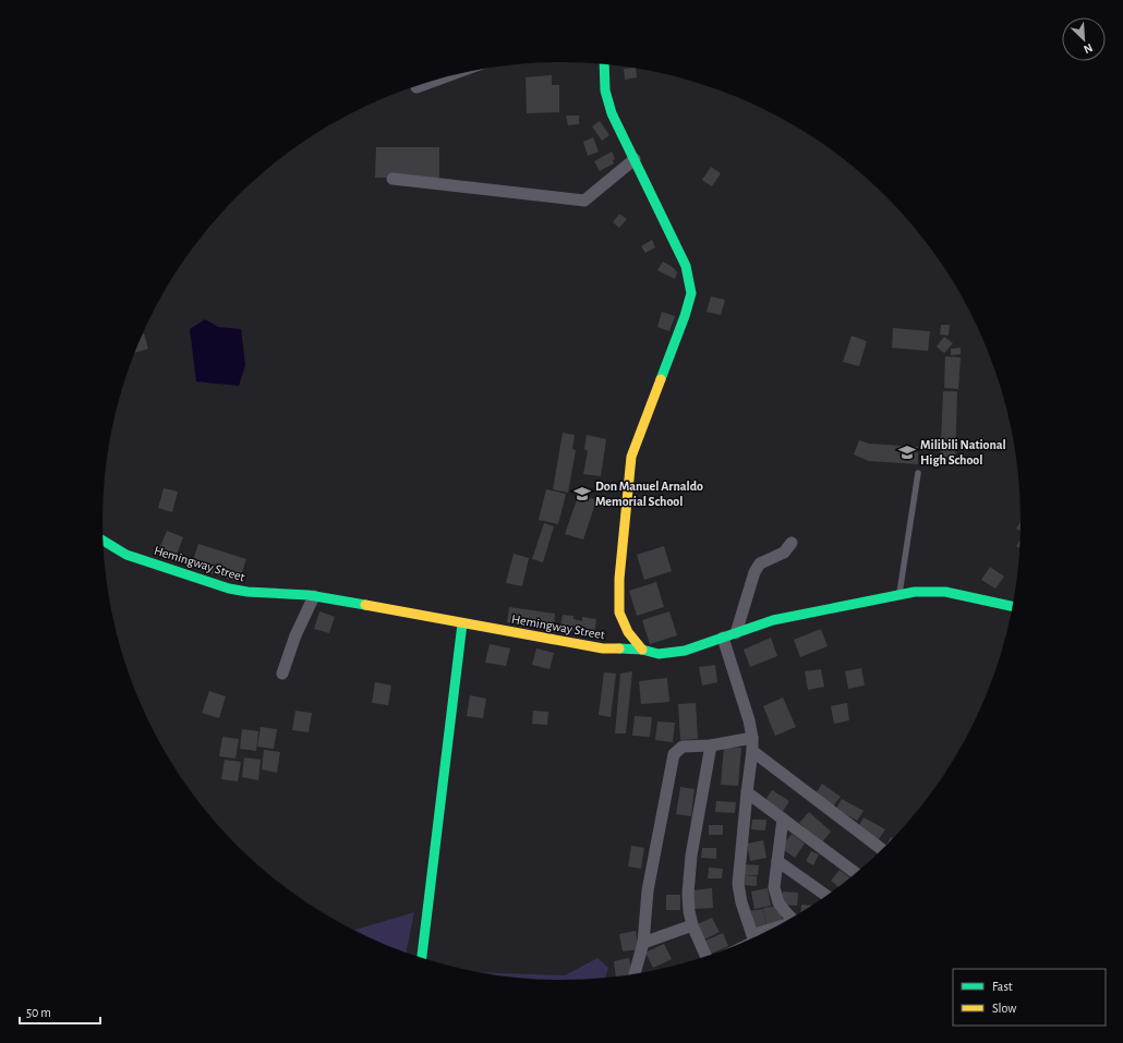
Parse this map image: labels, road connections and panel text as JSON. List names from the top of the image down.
{
  "streets": {
    "main road": ["Hemingway Street"]
  },
  "places": {
    "school or university": ["Milibili National High School", "Don Manuel Arnaldo Memorial School"]
  },
  "legend": ["Fast", "Slow"],
  "scale_bar": "50 m",
  "north": "bottom right"
}
